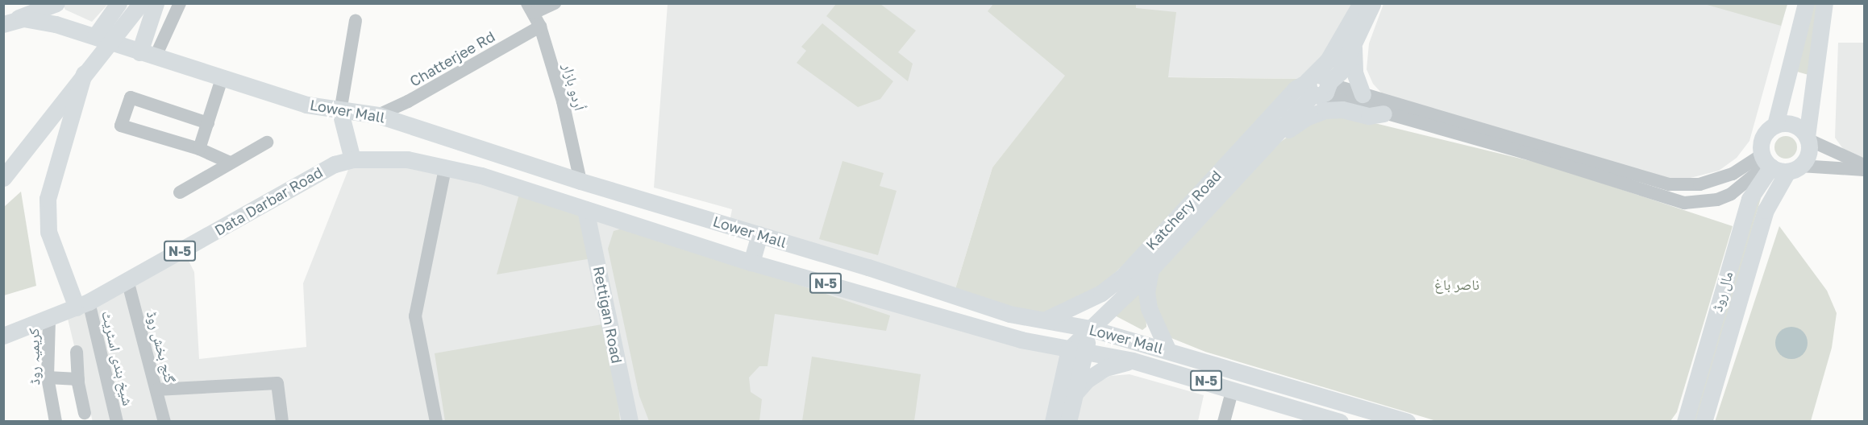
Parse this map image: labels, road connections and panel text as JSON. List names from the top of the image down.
{
  "streets": {
    "main road": [
      "Lower Mall",
      "Data Darbar Road",
      "Katchery Road",
      "N-5",
      "مال روڈ",
      "Rettigan Road"
    ],
    "street": [
      "Chatterjee Rd",
      "اُردو بازار",
      "گنج بخش روڈ",
      "کریمیہ روڈ",
      "شیخ ہندی اسٹریٹ"
    ]
  },
  "crossings": [
    ["Chatterjee Rd", "اُردو بازار"],
    ["Chatterjee Rd", "Lower Mall"],
    ["اُردو بازار", "Lower Mall"],
    ["Lower Mall", "Data Darbar Road"],
    ["Lower Mall", "Katchery Road"],
    ["Lower Mall", "N-5"],
    ["Lower Mall", "Rettigan Road"],
    ["Data Darbar Road", "گنج بخش روڈ"],
    ["Data Darbar Road", "کریمیہ روڈ"],
    ["Data Darbar Road", "شیخ ہندی اسٹریٹ"]
  ],
  "parks": ["ناصر باغ"]
}
